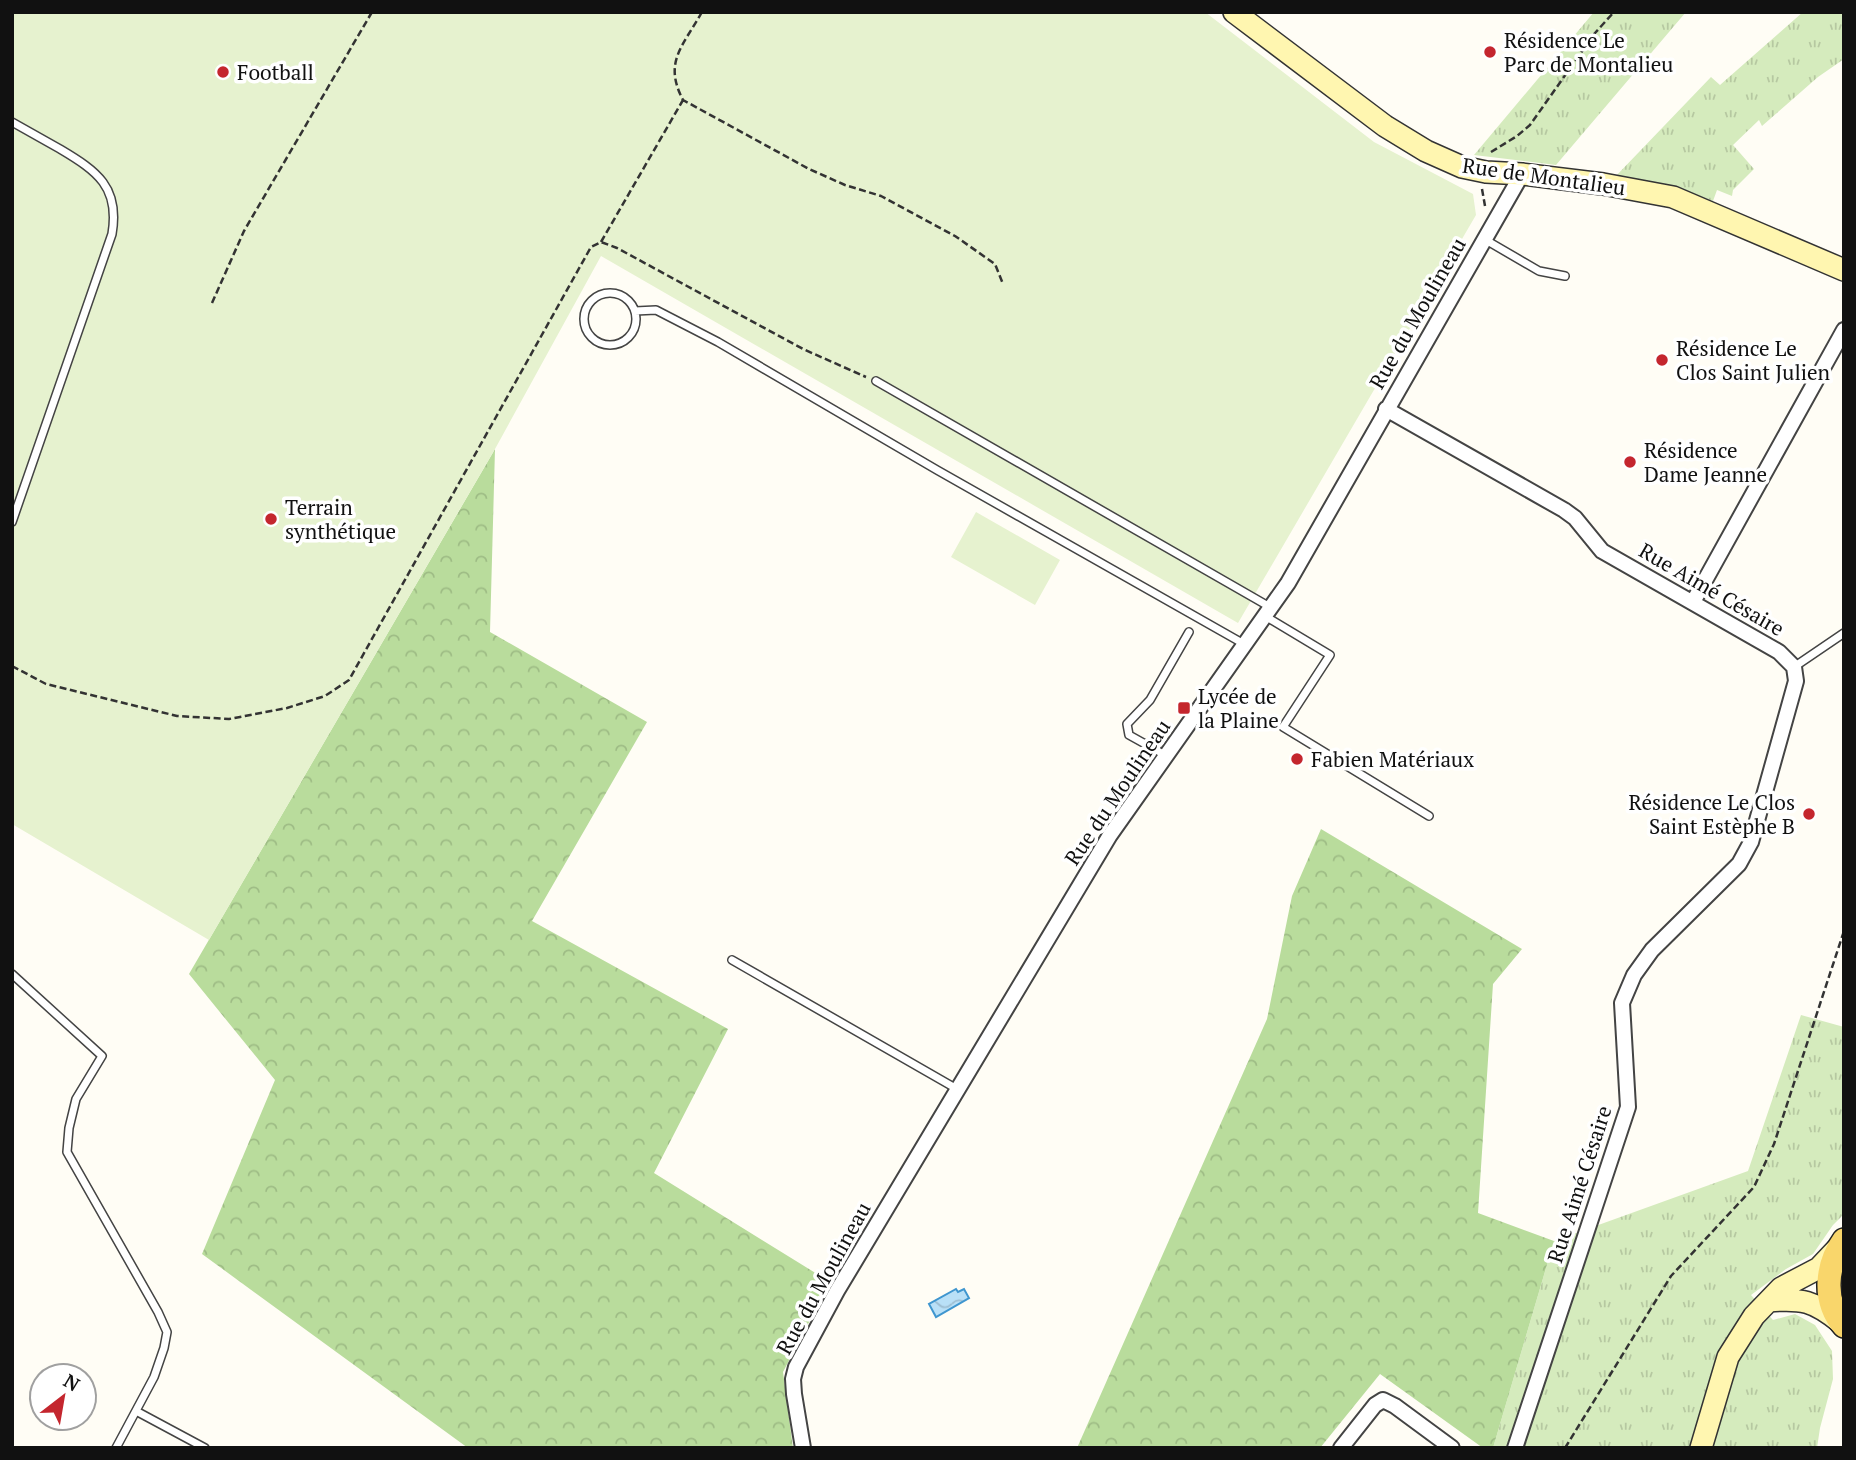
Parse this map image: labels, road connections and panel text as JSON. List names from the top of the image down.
{
  "streets": {
    "street": ["Rue de Montalieu", "Rue du Moulineau", "Rue Aimé Césaire"]
  },
  "crossings": [
    ["Rue de Montalieu", "Rue du Moulineau"],
    ["Rue du Moulineau", "Rue Aimé Césaire"]
  ],
  "places": {
    "other": [
      "Résidence Le Parc de Montalieu",
      "Football",
      "Résidence Le Clos Saint Julien",
      "Résidence Dame Jeanne",
      "Terrain synthétique",
      "Fabien Matériaux",
      "Résidence Le Clos Saint Estèphe B"
    ],
    "transit": ["Lycée de la Plaine"]
  },
  "north": "top right"
}
